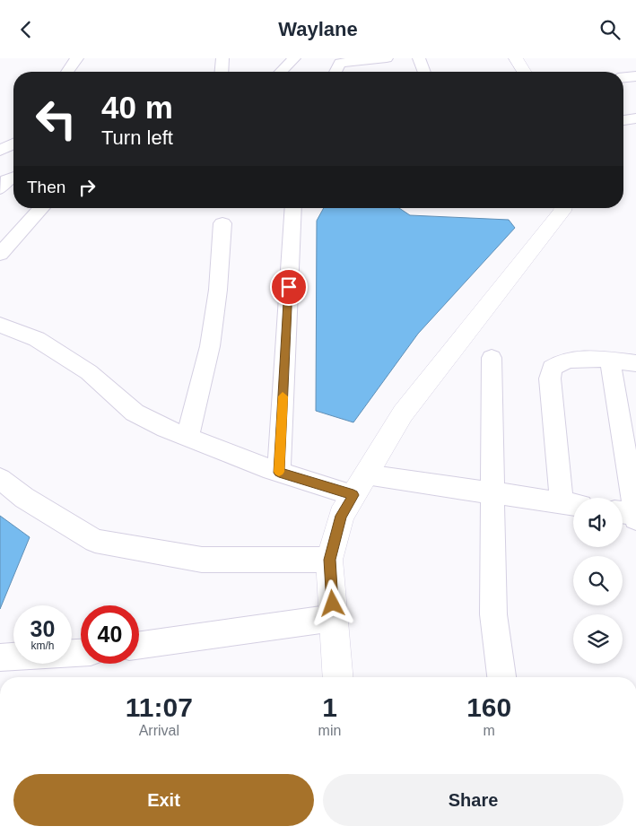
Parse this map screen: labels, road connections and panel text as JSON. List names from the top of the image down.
{
  "page": {
    "header": "Waylane",
    "turn": ["40 m", "Turn left"],
    "then": "Then",
    "speed": "30 km/h",
    "limit": "40",
    "eta": [
      "11:07",
      "Arrival",
      "1",
      "min",
      "160",
      "m"
    ],
    "buttons": ["Exit", "Share"]
  }
}
